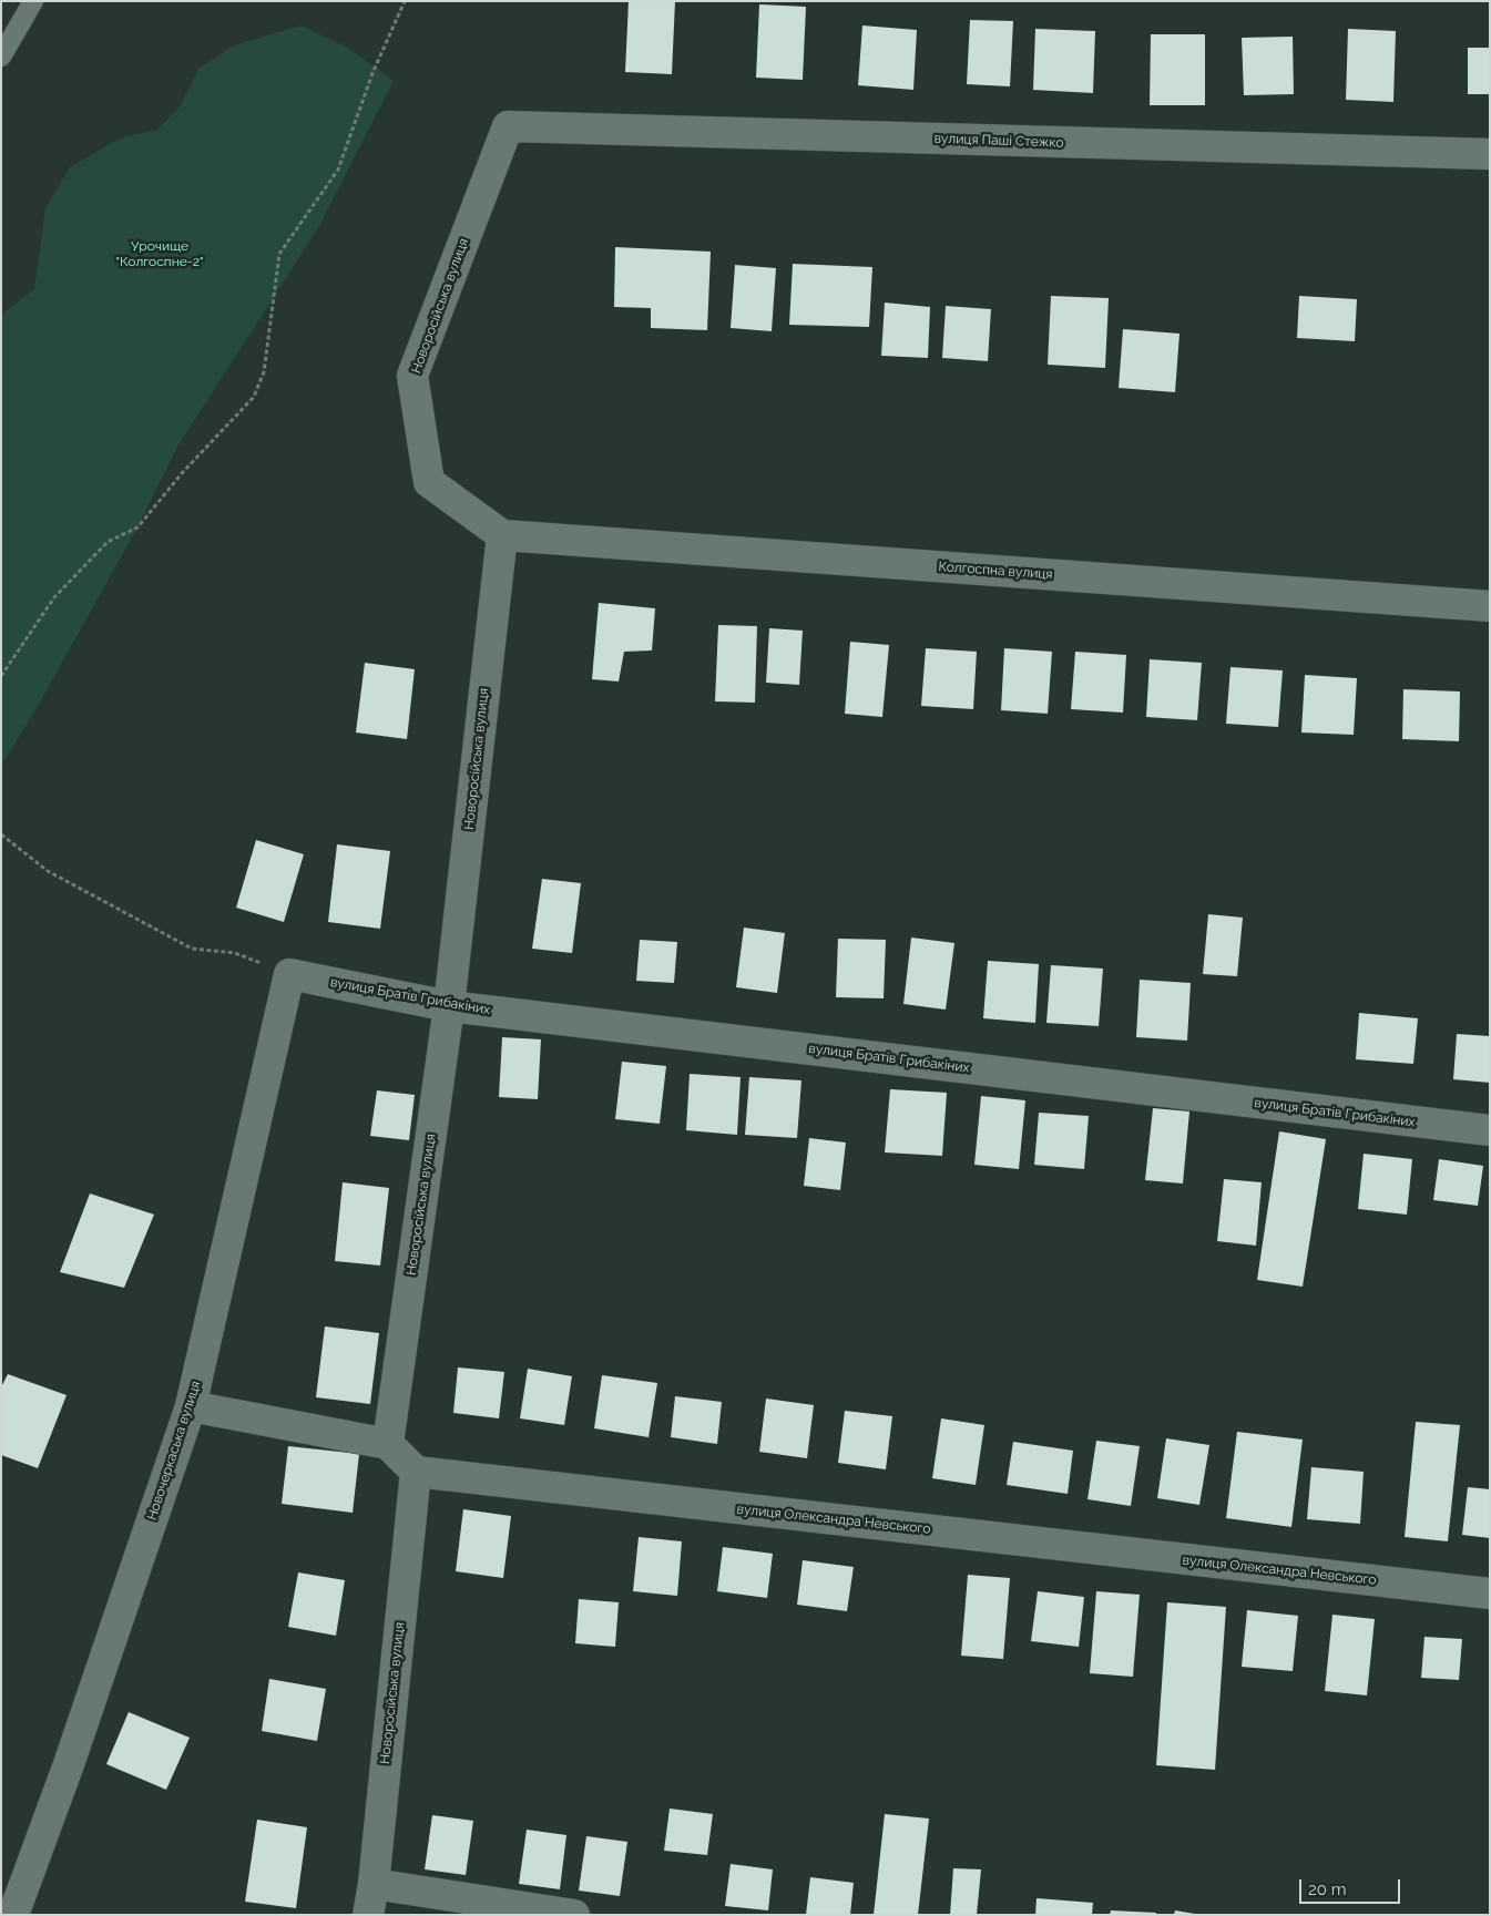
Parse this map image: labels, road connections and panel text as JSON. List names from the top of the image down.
{
  "streets": {
    "street": [
      "вулиця Паші Стежко",
      "Новоросійська вулиця",
      "Колгоспна вулиця",
      "вулиця Братів Грибакіних",
      "Новочеркаська вулиця",
      "вулиця Олександра Невського"
    ]
  },
  "crossings": [
    ["вулиця Паші Стежко", "Новоросійська вулиця"],
    ["Новоросійська вулиця", "Колгоспна вулиця"],
    ["Новоросійська вулиця", "вулиця Братів Грибакіних"],
    ["Новоросійська вулиця", "вулиця Олександра Невського"],
    ["вулиця Братів Грибакіних", "Новочеркаська вулиця"]
  ],
  "parks": ["Урочище \"Колгоспне-2\""],
  "scale_bar": "20 m"
}
